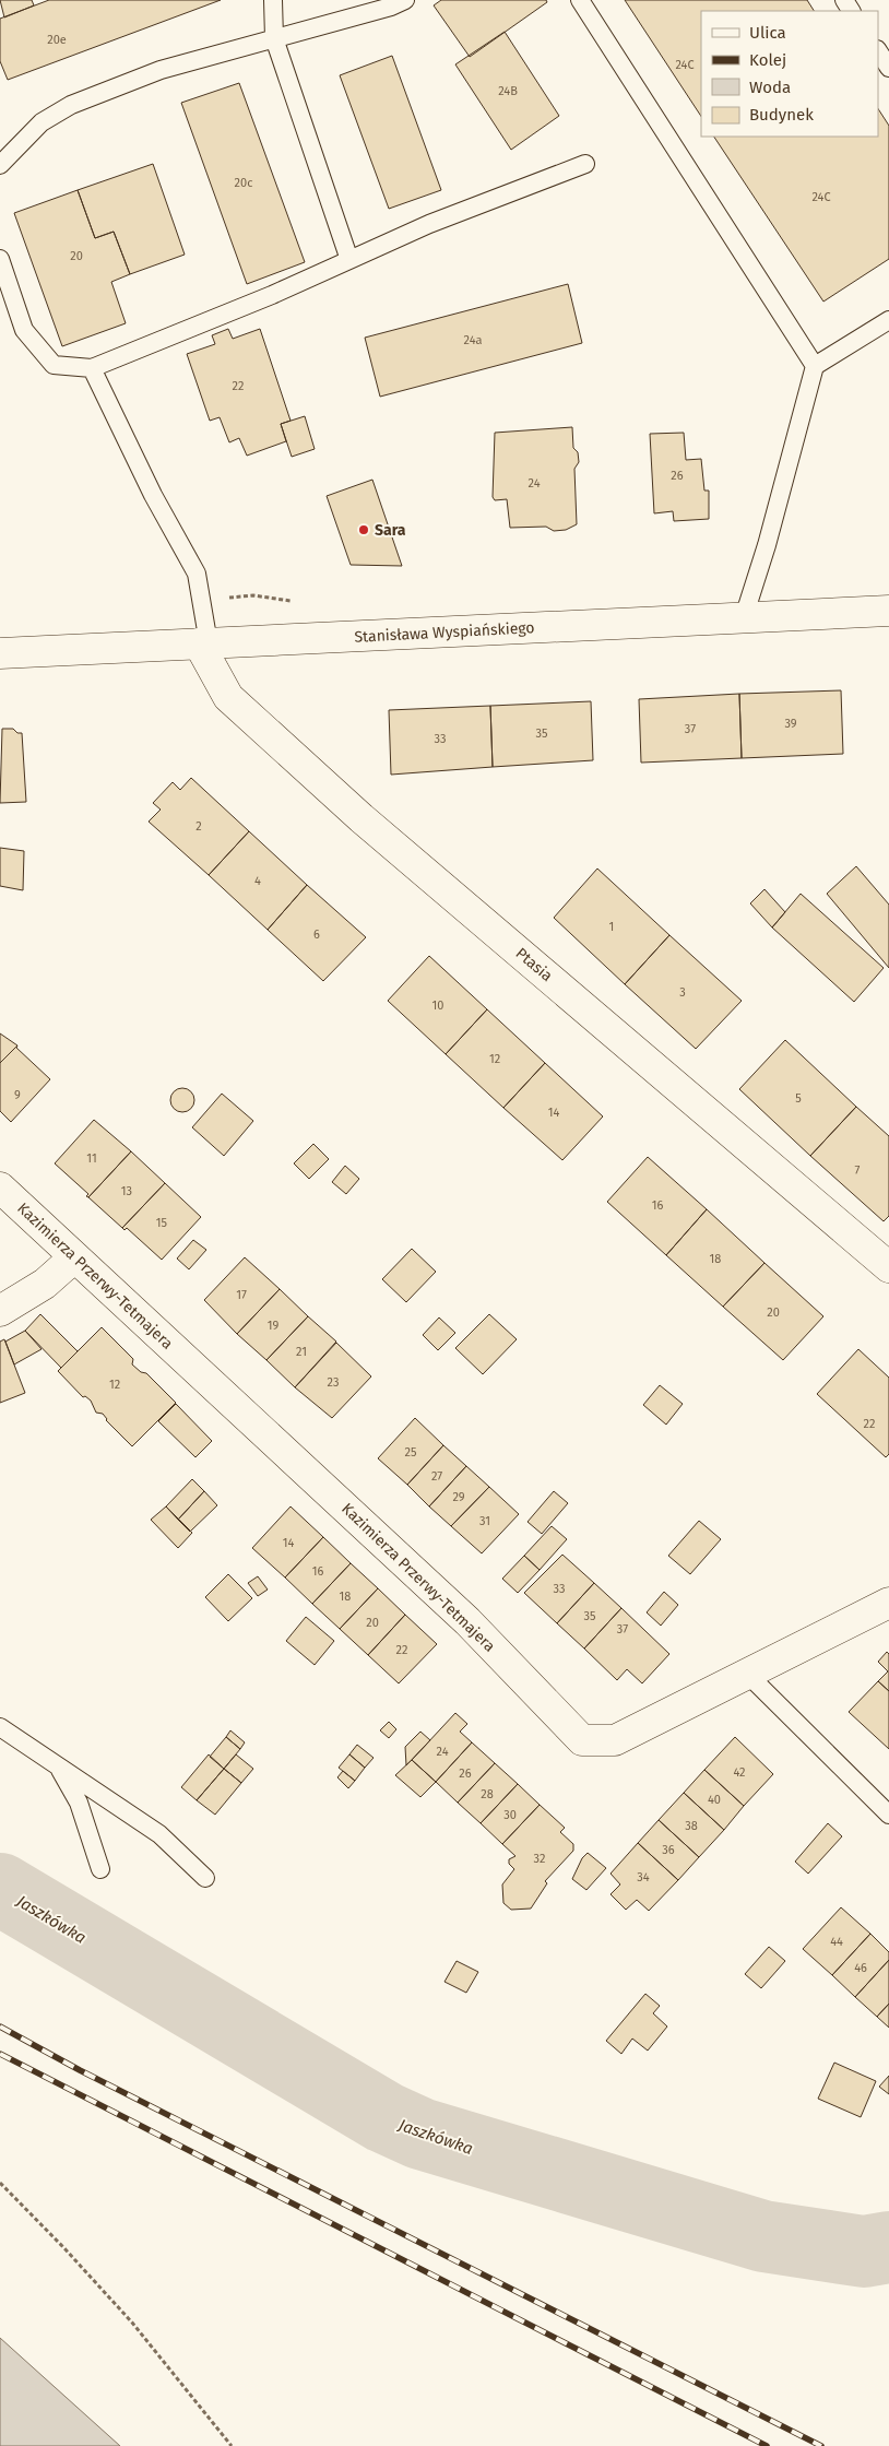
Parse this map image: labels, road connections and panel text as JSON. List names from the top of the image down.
{
  "streets": {
    "street": ["Stanisława Wyspiańskiego", "Ptasia", "Kazimierza Przerwy-Tetmajera"]
  },
  "crossings": [
    ["Stanisława Wyspiańskiego", "Ptasia"]
  ],
  "water": ["Jaszkówka"],
  "places": ["Sara"],
  "house_numbers": [
    "20e",
    "24C",
    "24B",
    "20c",
    "24C",
    "20",
    "24a",
    "22",
    "26",
    "24",
    "39",
    "37",
    "35",
    "33",
    "2",
    "4",
    "1",
    "6",
    "3",
    "10",
    "12",
    "9",
    "5",
    "14",
    "11",
    "7",
    "13",
    "16",
    "15",
    "18",
    "17",
    "20",
    "19",
    "21",
    "23",
    "12",
    "22",
    "25",
    "27",
    "29",
    "31",
    "14",
    "16",
    "33",
    "18",
    "35",
    "20",
    "37",
    "22",
    "24",
    "42",
    "26",
    "28",
    "40",
    "30",
    "38",
    "36",
    "32",
    "34",
    "44",
    "46"
  ],
  "legend": [
    "Ulica",
    "Kolej",
    "Woda",
    "Budynek"
  ]
}
